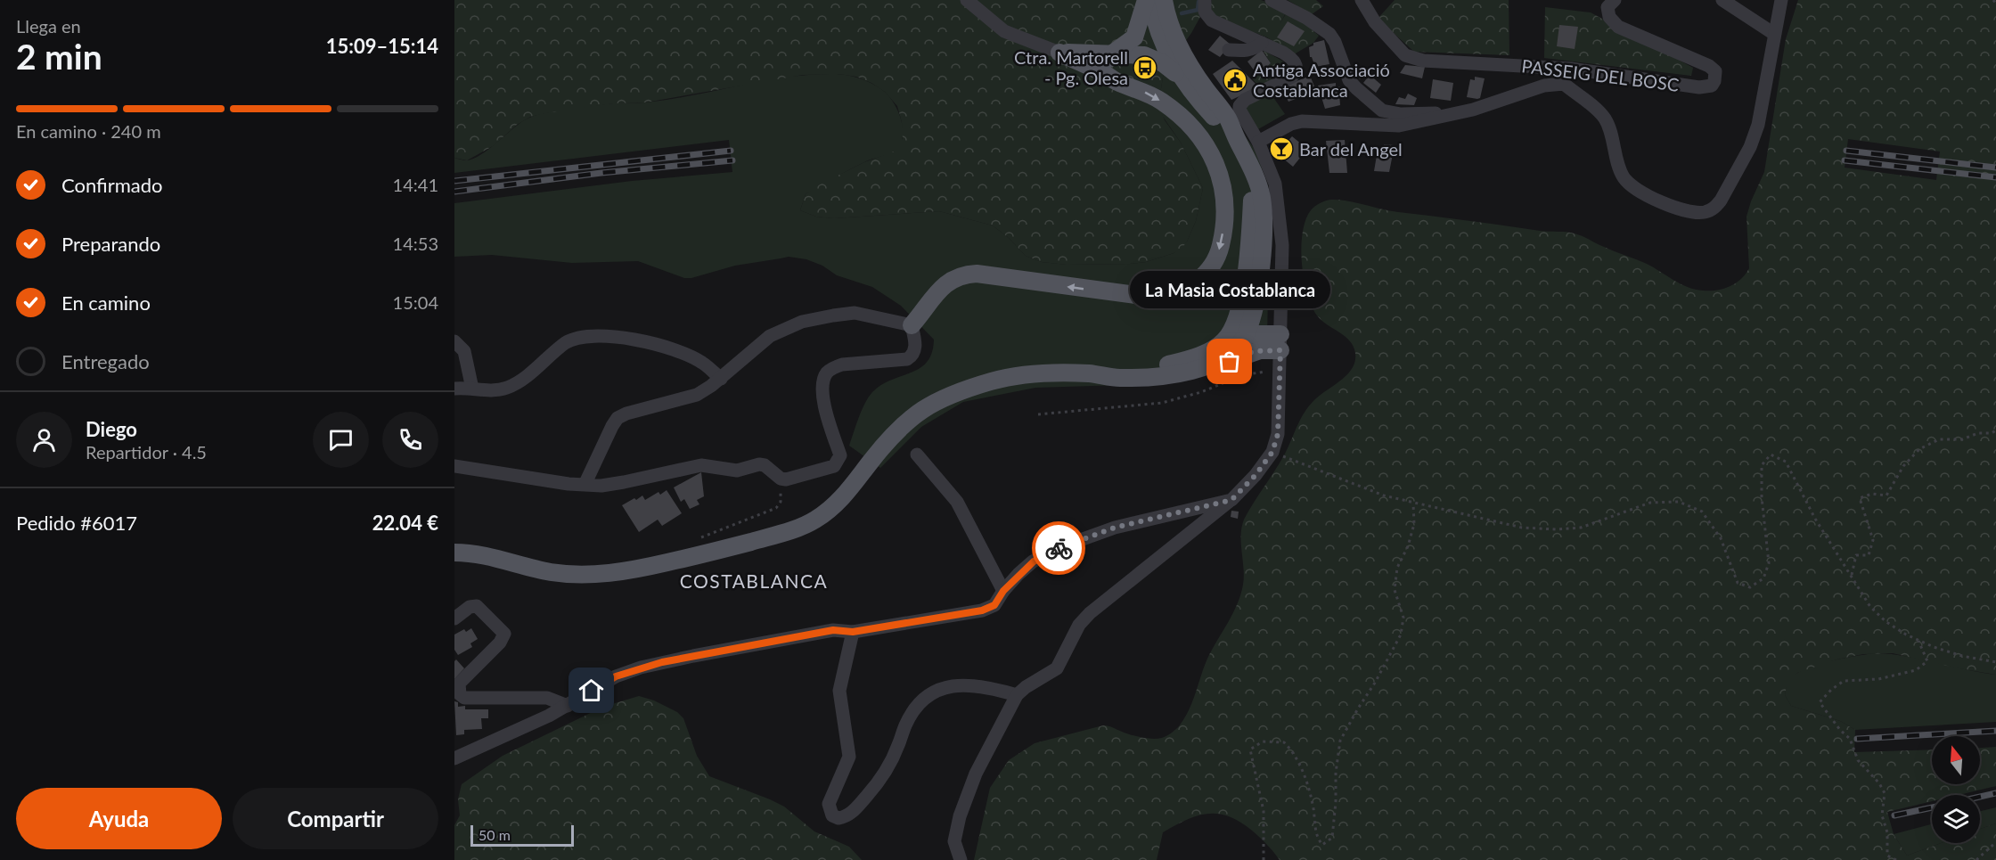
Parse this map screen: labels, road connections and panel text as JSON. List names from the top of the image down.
{
  "streets": {
    "street": ["PASSEIG DEL BOSC"]
  },
  "districts": ["COSTABLANCA"],
  "places": {
    "bus stop": ["Ctra. Martorell - Pg. Olesa"],
    "public building": ["Antiga Associació Costablanca"],
    "bar": ["Bar del Angel"],
    "other": ["La Masia Costablanca"]
  },
  "scale_bar": "50 m",
  "north": "top",
  "page": {
    "heading": ["2 min", "Llega en", "15:09–15:14"],
    "panel": [
      "Diego",
      "Repartidor · 4.5",
      "Pedido #6017",
      "22.04 €"
    ],
    "bar": "En camino · 240 m",
    "list": [
      ["Confirmado", "14:41"],
      ["Preparando", "14:53"],
      ["En camino", "15:04"],
      "Entregado"
    ],
    "bubble": "La Masia Costablanca",
    "buttons": ["Ayuda", "Compartir"],
    "scale": "50 m"
  }
}
